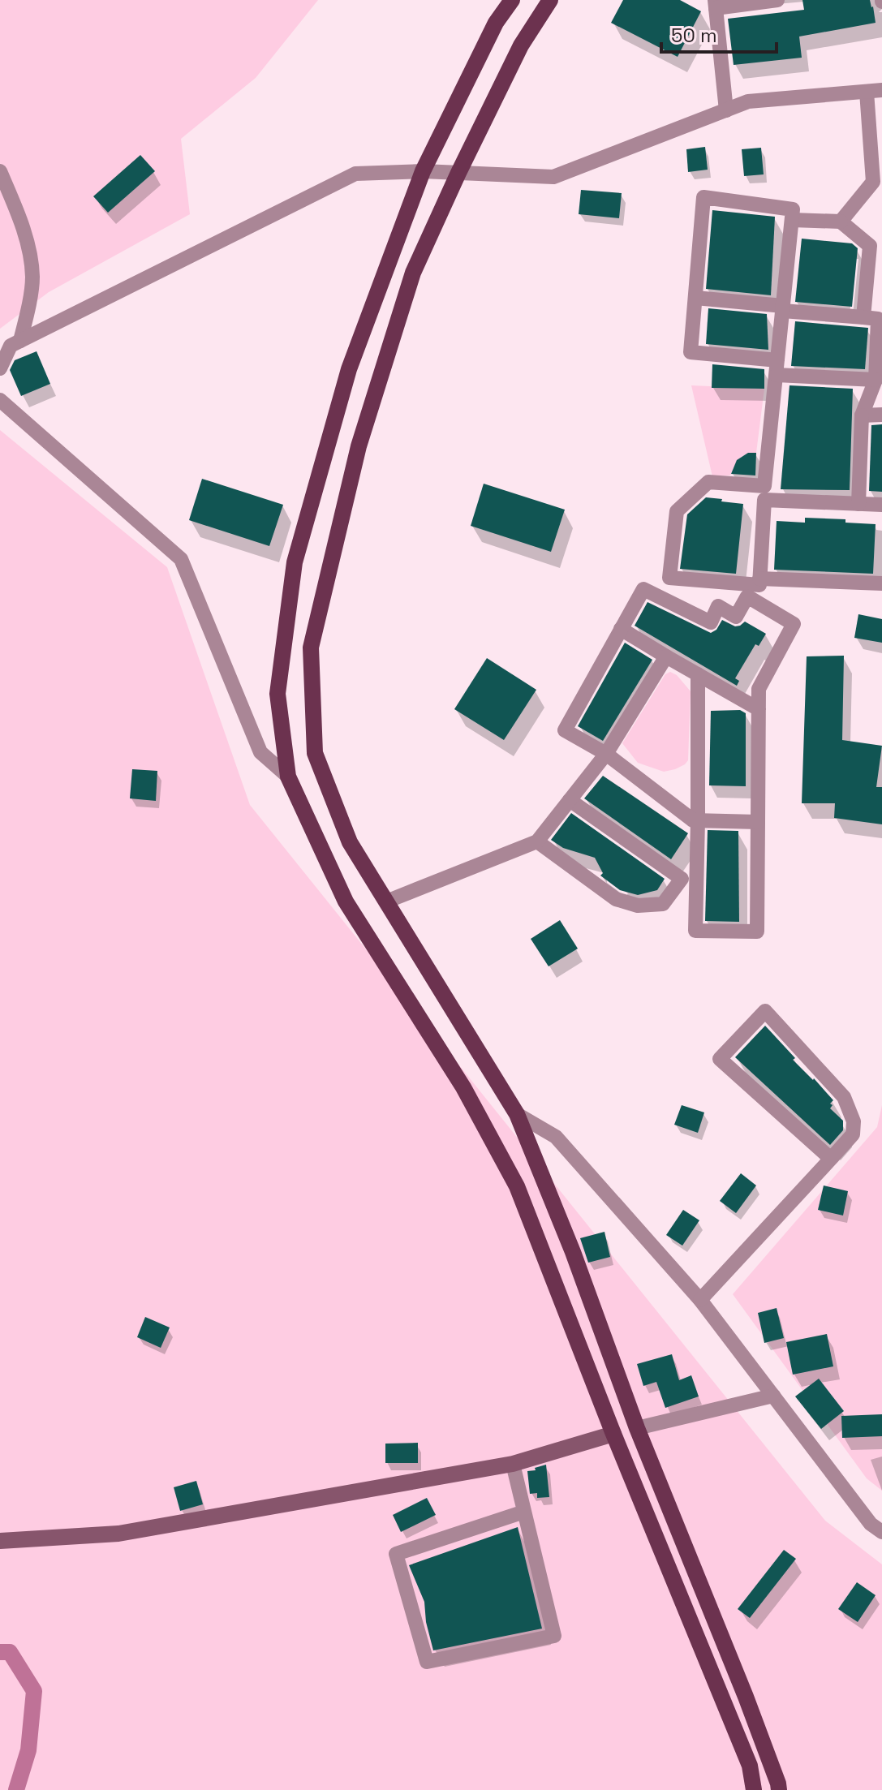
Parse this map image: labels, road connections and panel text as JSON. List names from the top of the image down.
{
  "scale_bar": "50 m"
}
